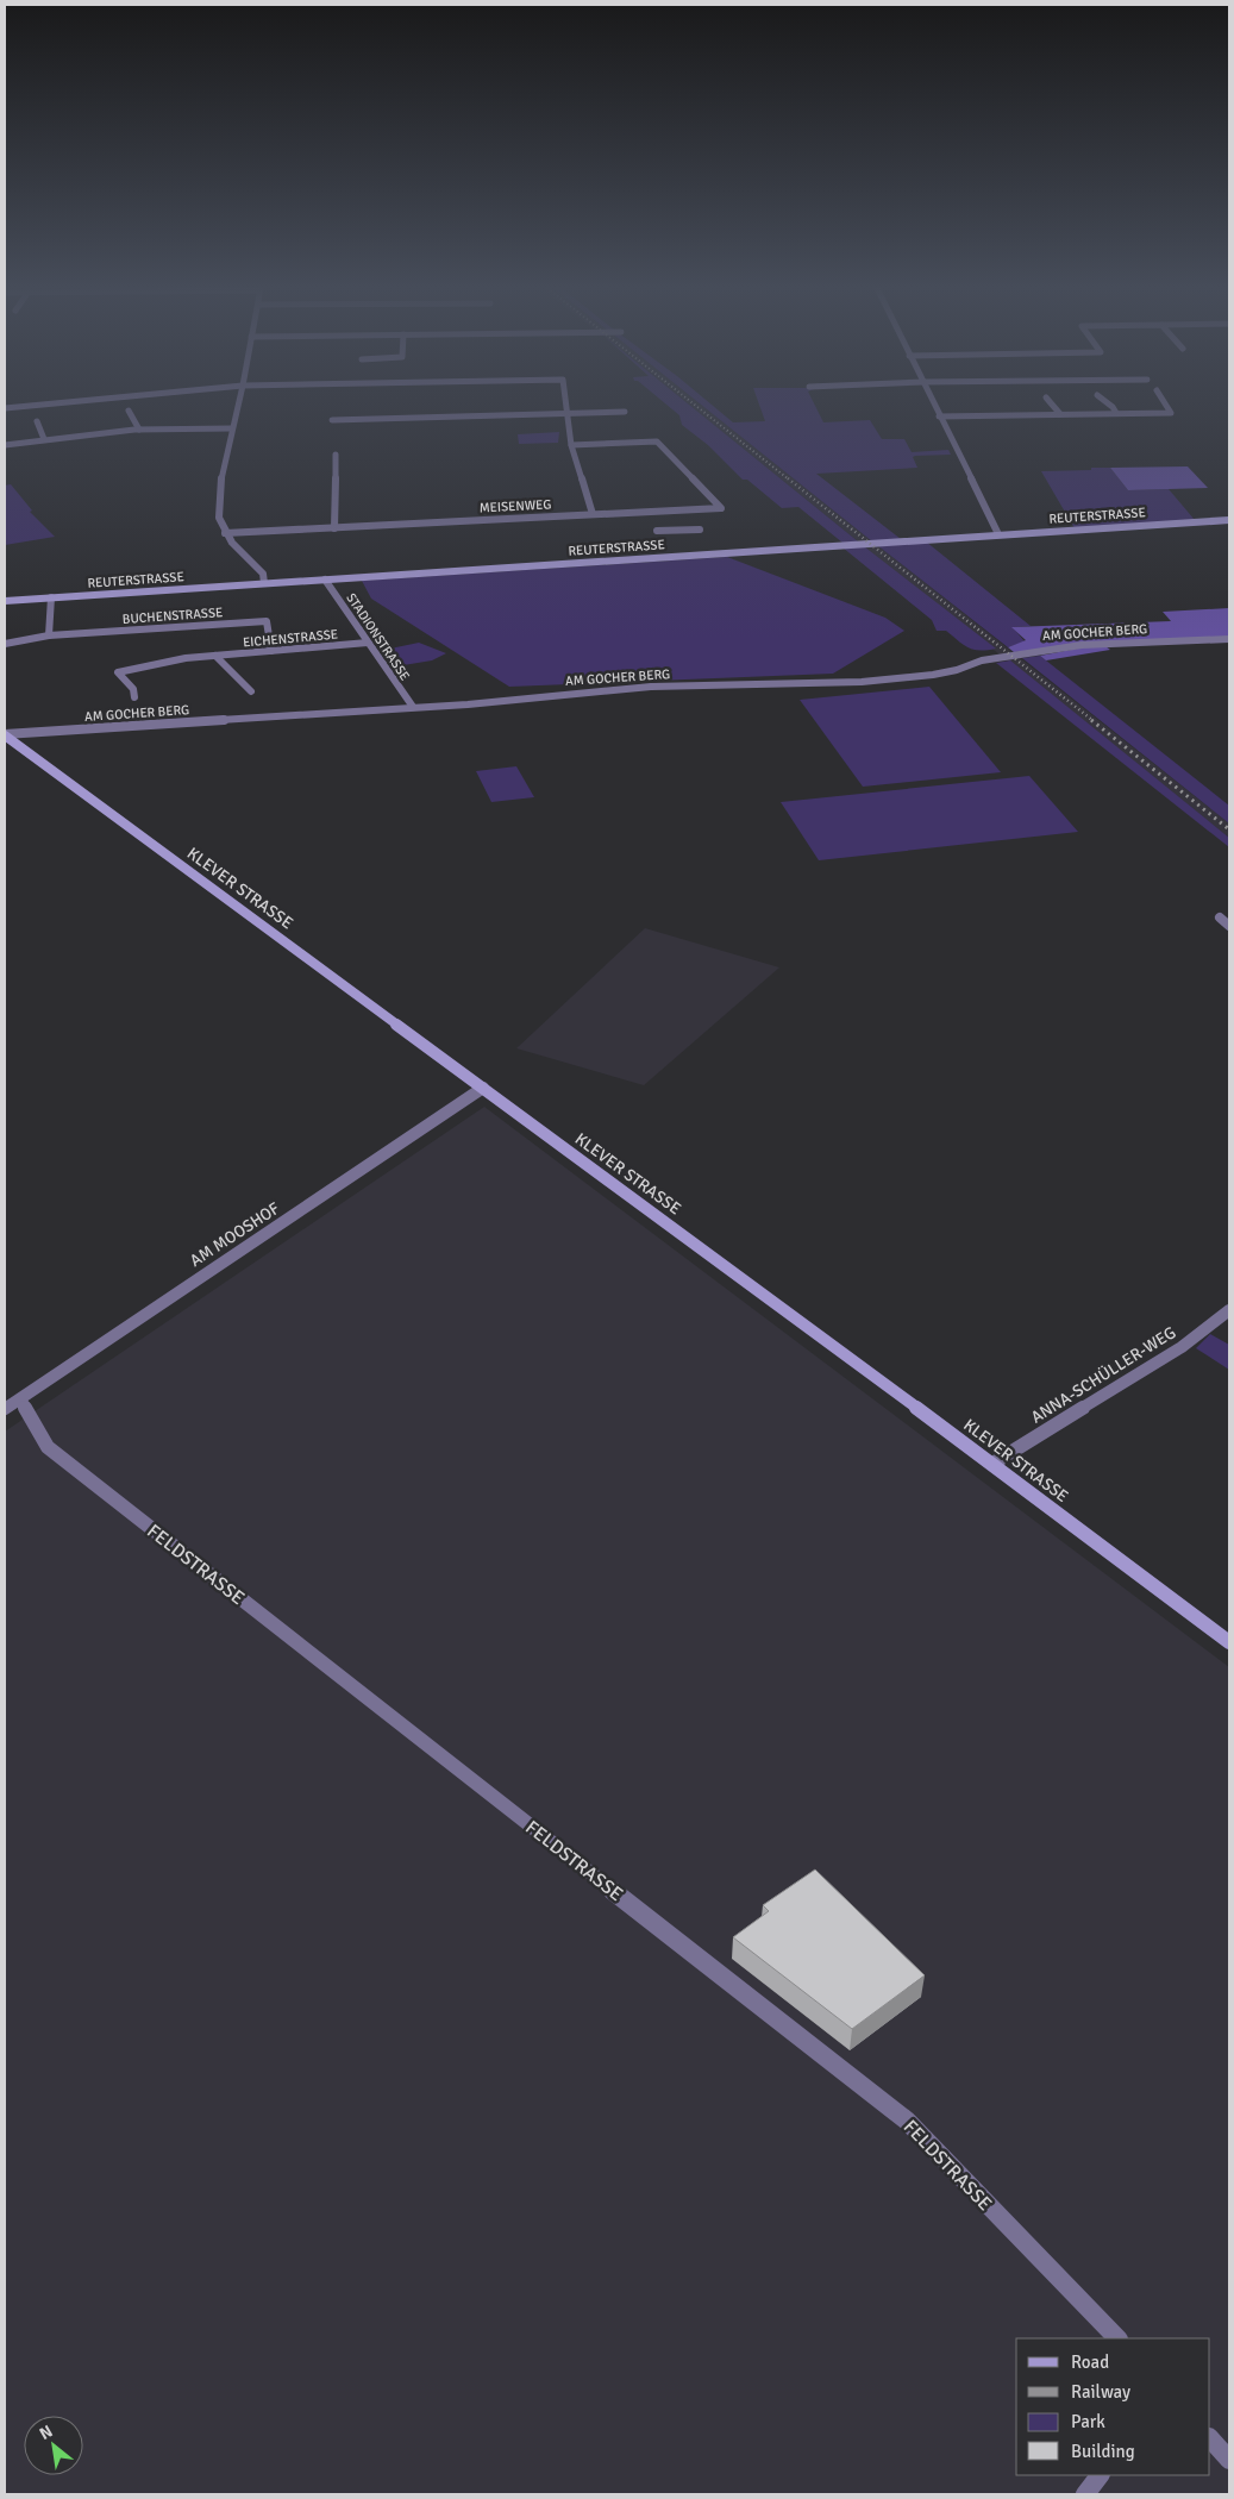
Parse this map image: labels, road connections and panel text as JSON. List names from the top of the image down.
{
  "streets": {
    "street": [
      "MEISENWEG",
      "REUTERSTRASSE",
      "BUCHENSTRASSE",
      "AM GOCHER BERG",
      "STADIONSTRASSE",
      "EICHENSTRASSE",
      "KLEVER STRASSE",
      "AM MOOSHOF",
      "ANNA-SCHÜLLER-WEG",
      "FELDSTRASSE"
    ]
  },
  "crossings": [
    ["REUTERSTRASSE", "STADIONSTRASSE"],
    ["BUCHENSTRASSE", "EICHENSTRASSE"],
    ["AM GOCHER BERG", "STADIONSTRASSE"],
    ["AM GOCHER BERG", "KLEVER STRASSE"],
    ["STADIONSTRASSE", "EICHENSTRASSE"],
    ["KLEVER STRASSE", "AM MOOSHOF"],
    ["KLEVER STRASSE", "ANNA-SCHÜLLER-WEG"],
    ["AM MOOSHOF", "FELDSTRASSE"]
  ],
  "legend": [
    "Road",
    "Railway",
    "Park",
    "Building"
  ],
  "north": "top left"
}
